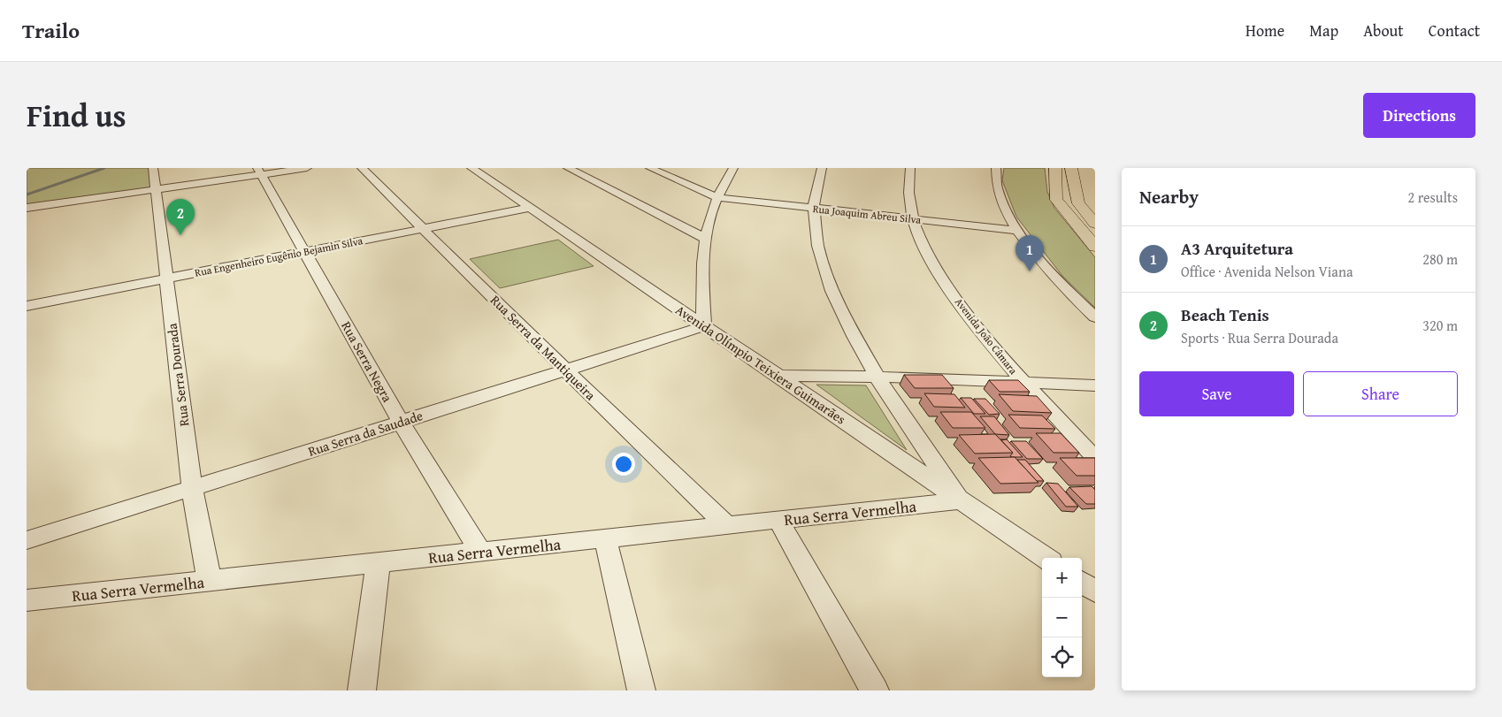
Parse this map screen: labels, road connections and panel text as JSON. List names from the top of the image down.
{
  "streets": {
    "street": [
      "Rua Joaquim Abreu Silva",
      "Rua Engenheiro Eugênio Bejamin Silva",
      "Avenida João Câmara",
      "Rua Serra da Mantiqueira",
      "Rua Serra Negra",
      "Avenida Olímpio Teixiera Guimarães",
      "Rua Serra Dourada",
      "Rua Serra da Saudade",
      "Rua Serra Vermelha"
    ]
  },
  "crossings": [
    ["Rua Joaquim Abreu Silva", "Avenida João Câmara"],
    ["Rua Engenheiro Eugênio Bejamin Silva", "Rua Serra da Mantiqueira"],
    ["Rua Engenheiro Eugênio Bejamin Silva", "Rua Serra Negra"],
    ["Rua Engenheiro Eugênio Bejamin Silva", "Avenida Olímpio Teixiera Guimarães"],
    ["Rua Engenheiro Eugênio Bejamin Silva", "Rua Serra Dourada"],
    ["Rua Serra da Mantiqueira", "Rua Serra da Saudade"],
    ["Rua Serra da Mantiqueira", "Rua Serra Vermelha"],
    ["Rua Serra Negra", "Rua Serra da Saudade"],
    ["Rua Serra Negra", "Rua Serra Vermelha"],
    ["Avenida Olímpio Teixiera Guimarães", "Rua Serra da Saudade"],
    ["Avenida Olímpio Teixiera Guimarães", "Rua Serra Vermelha"],
    ["Rua Serra Dourada", "Rua Serra da Saudade"],
    ["Rua Serra Dourada", "Rua Serra Vermelha"]
  ],
  "page": {
    "header": "Trailo",
    "nav": [
      "Home",
      "Map",
      "About",
      "Contact"
    ],
    "title": "Find us",
    "buttons": [
      "Directions",
      ["Save", "Share"]
    ],
    "heading": ["Nearby", "2 results"],
    "pins": ["2", "1"],
    "list": [
      {
        "mark": "1",
        "name": "A3 Arquitetura",
        "note": "Office · Avenida Nelson Viana",
        "value": "280 m"
      },
      {
        "mark": "2",
        "name": "Beach Tenis",
        "note": "Sports · Rua Serra Dourada",
        "value": "320 m"
      }
    ],
    "map_buttons": ["+", "−"]
  }
}
